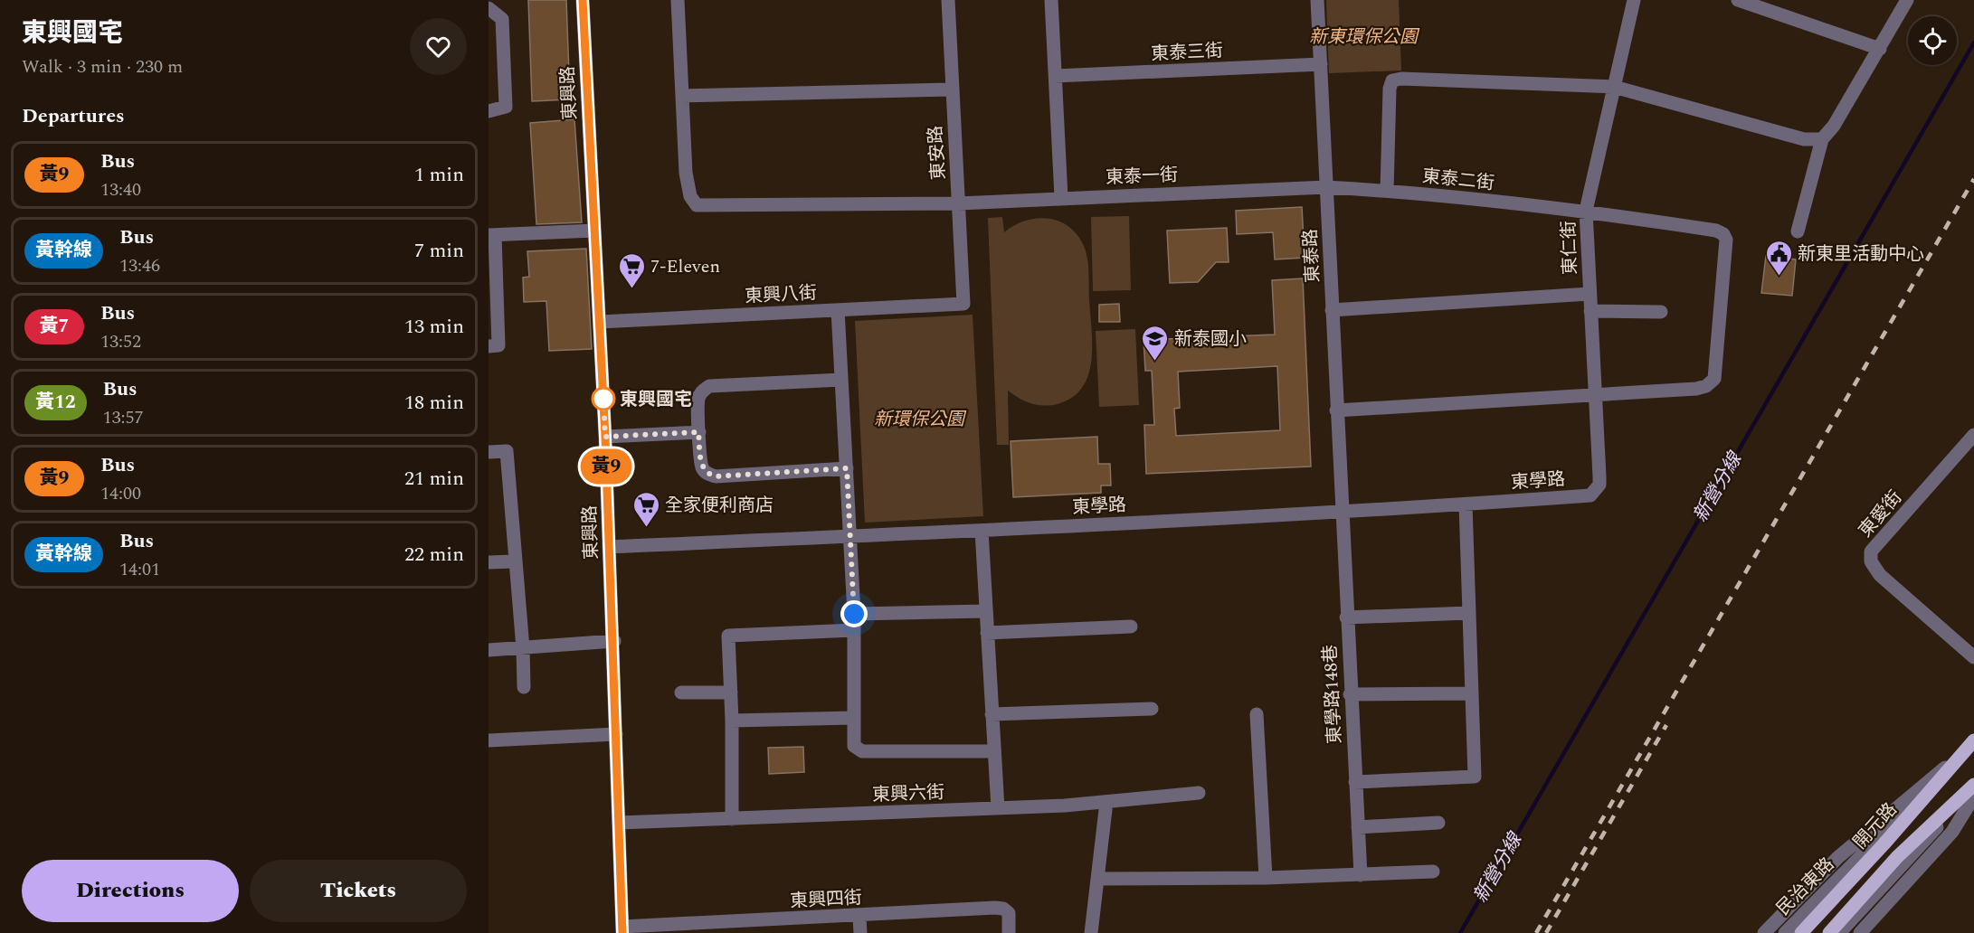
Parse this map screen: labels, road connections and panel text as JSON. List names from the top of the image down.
{
  "streets": {
    "main road": ["開元路"],
    "street": [
      "東泰三街",
      "東興路",
      "東安路",
      "東泰一街",
      "東泰二街",
      "東仁街",
      "東泰路",
      "東興八街",
      "東學路",
      "東愛街",
      "東學路148巷",
      "東興六街",
      "民治東路",
      "東興四街"
    ]
  },
  "crossings": [
    ["東泰三街", "東泰路"],
    ["東興路", "東興八街"],
    ["東興路", "東學路"],
    ["東興路", "東興六街"],
    ["東興路", "東興四街"],
    ["東安路", "東泰一街"],
    ["東安路", "東興八街"],
    ["東泰一街", "東泰二街"],
    ["東泰一街", "東泰路"],
    ["東泰二街", "東仁街"],
    ["東泰二街", "東泰路"],
    ["東仁街", "東學路"],
    ["東泰路", "東學路"],
    ["東泰路", "東學路148巷"],
    ["東學路", "東學路148巷"],
    ["開元路", "民治東路"]
  ],
  "water": ["新營分線"],
  "parks": ["新東環保公園", "新環保公園"],
  "places": {
    "public building": ["新東里活動中心"],
    "supermarket": ["7-Eleven", "全家便利商店"],
    "school or university": ["新泰國小"],
    "other": ["東興國宅"]
  },
  "lines": ["bus line 黃9"],
  "page": {
    "heading": [
      ["東興國宅", "Walk · 3 min · 230 m"],
      "Departures"
    ],
    "on_map": "黃9",
    "list": [
      {
        "mark": "黃9",
        "name": "Bus",
        "note": "13:40",
        "value": "1 min"
      },
      {
        "mark": "黃幹線",
        "name": "Bus",
        "note": "13:46",
        "value": "7 min"
      },
      {
        "mark": "黃7",
        "name": "Bus",
        "note": "13:52",
        "value": "13 min"
      },
      {
        "mark": "黃12",
        "name": "Bus",
        "note": "13:57",
        "value": "18 min"
      },
      {
        "mark": "黃9",
        "name": "Bus",
        "note": "14:00",
        "value": "21 min"
      },
      {
        "mark": "黃幹線",
        "name": "Bus",
        "note": "14:01",
        "value": "22 min"
      }
    ],
    "buttons": ["Directions", "Tickets"]
  }
}
